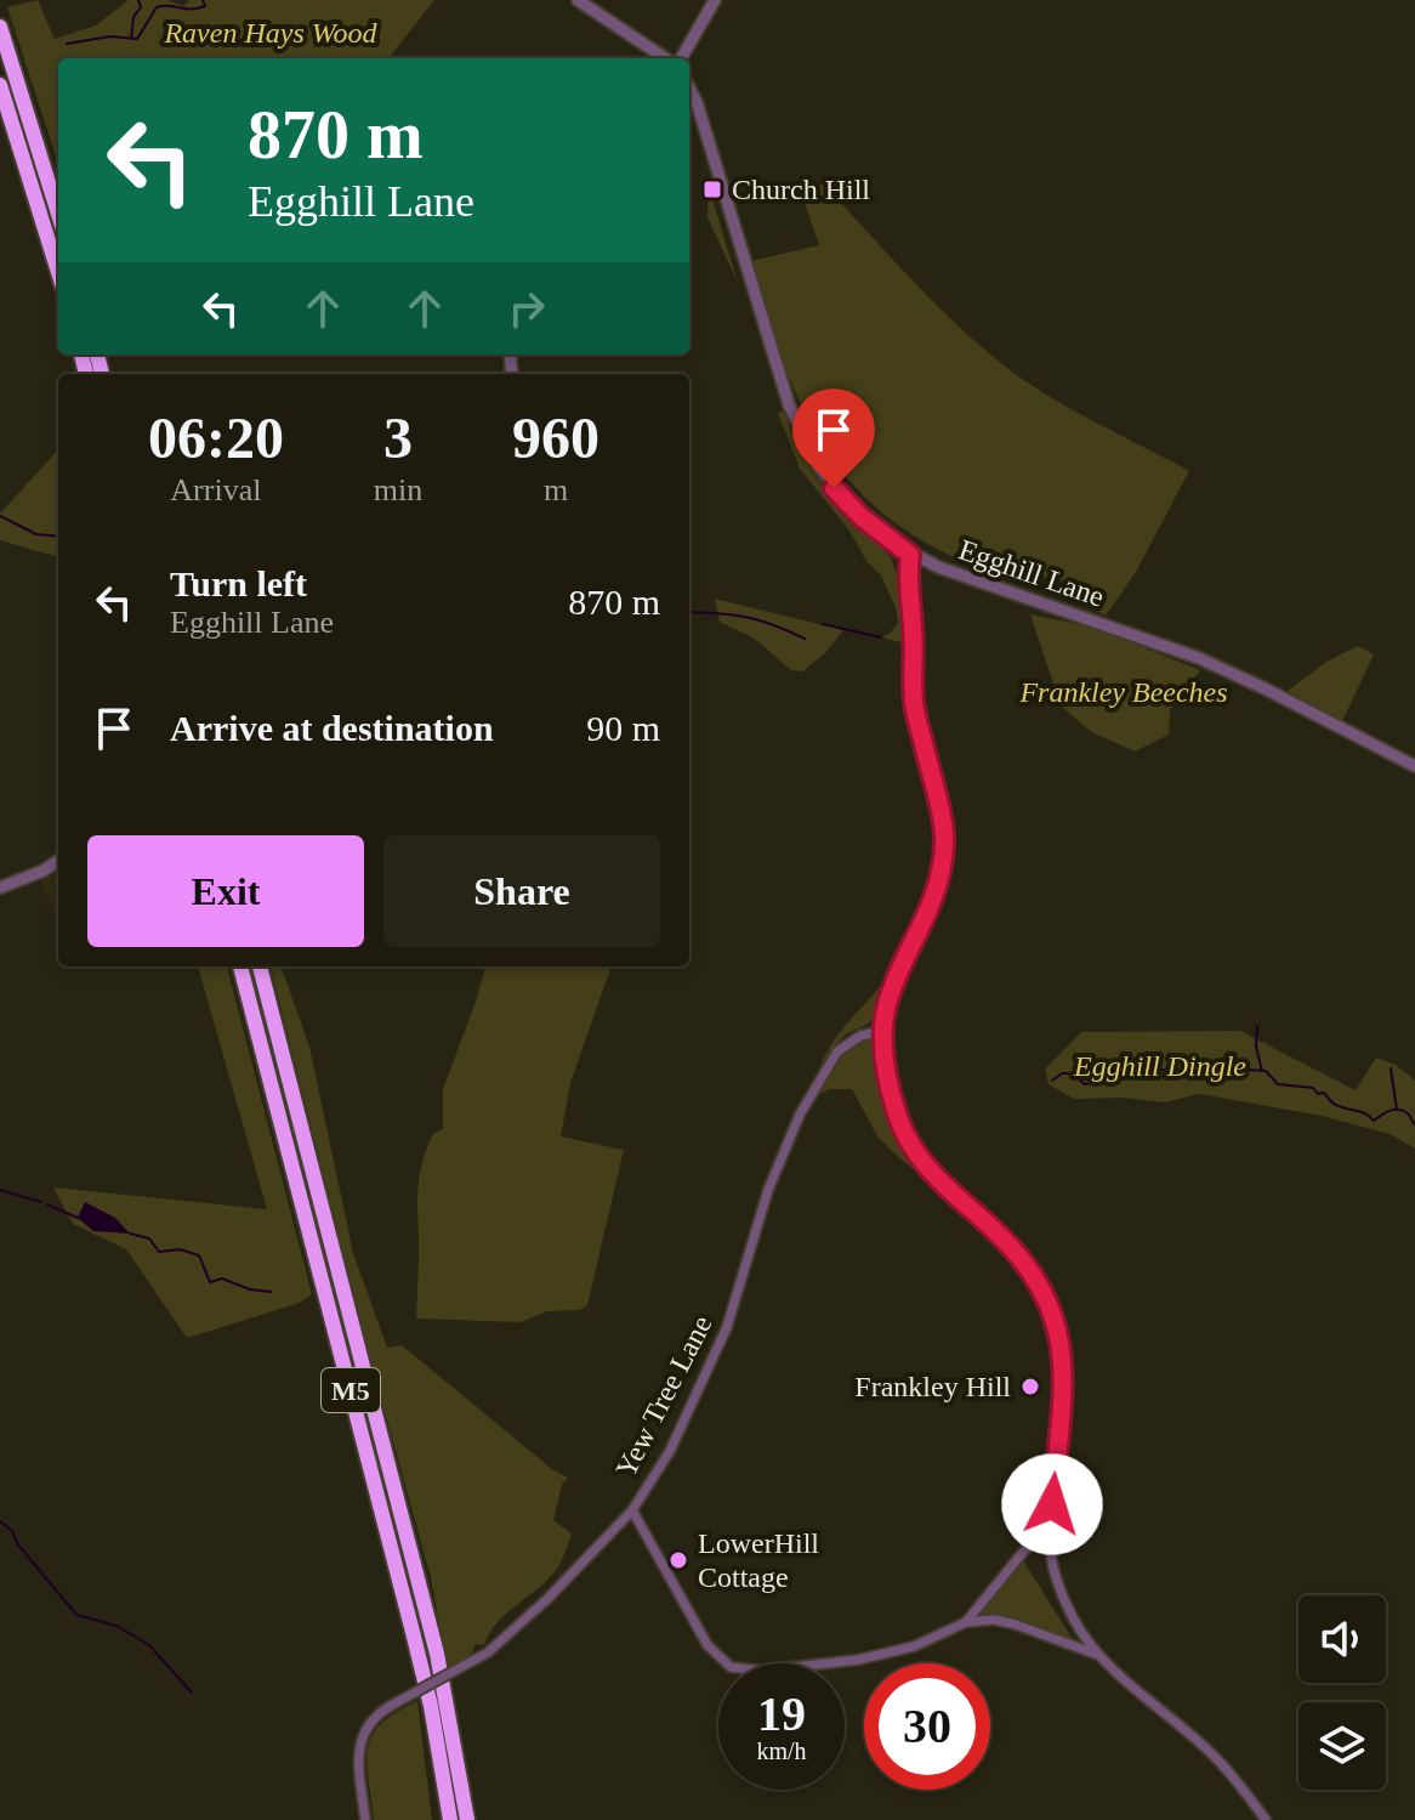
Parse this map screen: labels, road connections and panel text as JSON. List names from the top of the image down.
{
  "streets": {
    "highway": ["M5"],
    "street": ["Egghill Lane", "Yew Tree Lane"]
  },
  "parks": ["Raven Hays Wood", "Frankley Beeches", "Egghill Dingle"],
  "places": {
    "transit": ["Church Hill"],
    "other": ["Frankley Hill", "LowerHill Cottage"]
  },
  "page": {
    "turn": ["870 m", "Egghill Lane"],
    "eta": [
      "06:20",
      "Arrival",
      "3",
      "min",
      "960",
      "m"
    ],
    "list": [
      {
        "name": "Turn left",
        "note": "Egghill Lane",
        "value": "870 m"
      },
      {
        "name": "Arrive at destination",
        "value": "90 m"
      }
    ],
    "buttons": ["Exit", "Share"],
    "speed": "19 km/h",
    "limit": "30"
  }
}
